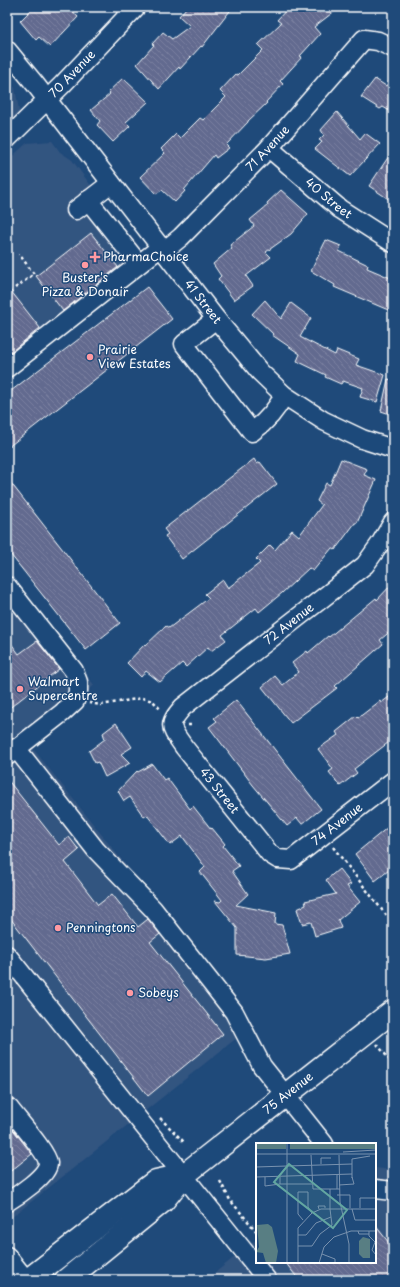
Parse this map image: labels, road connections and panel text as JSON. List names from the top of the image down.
{
  "streets": {
    "main road": ["75 Avenue"],
    "street": [
      "70 Avenue",
      "71 Avenue",
      "40 Street",
      "41 Street",
      "72 Avenue",
      "43 Street",
      "74 Avenue"
    ]
  },
  "crossings": [
    ["70 Avenue", "41 Street"],
    ["71 Avenue", "40 Street"],
    ["71 Avenue", "41 Street"],
    ["72 Avenue", "43 Street"],
    ["43 Street", "74 Avenue"]
  ],
  "places": {
    "health": ["PharmaChoice"],
    "other": [
      "Buster's Pizza & Donair",
      "Prairie View Estates",
      "Walmart Supercentre",
      "Penningtons",
      "Sobeys"
    ]
  }
}
